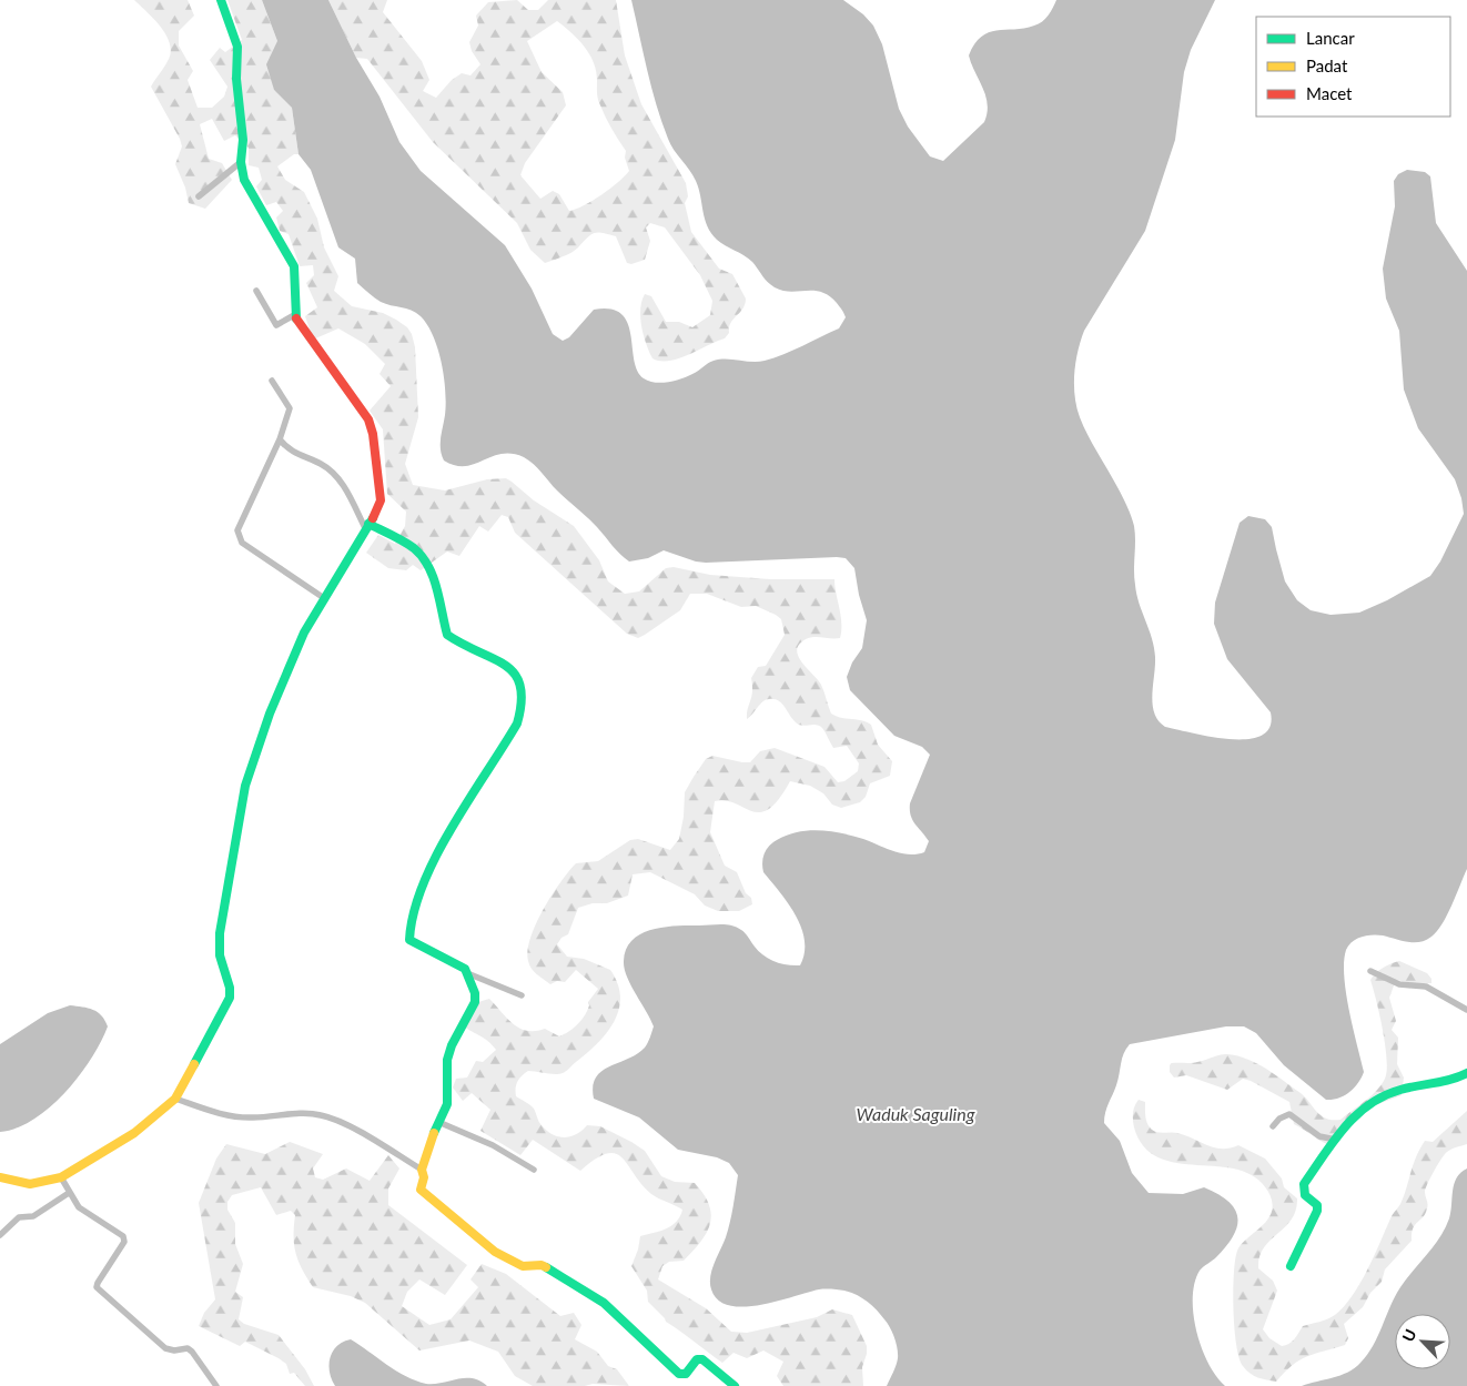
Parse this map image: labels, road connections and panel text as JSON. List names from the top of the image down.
{
  "water": ["Waduk Saguling"],
  "legend": ["Lancar", "Padat", "Macet"],
  "north": "top left"
}
